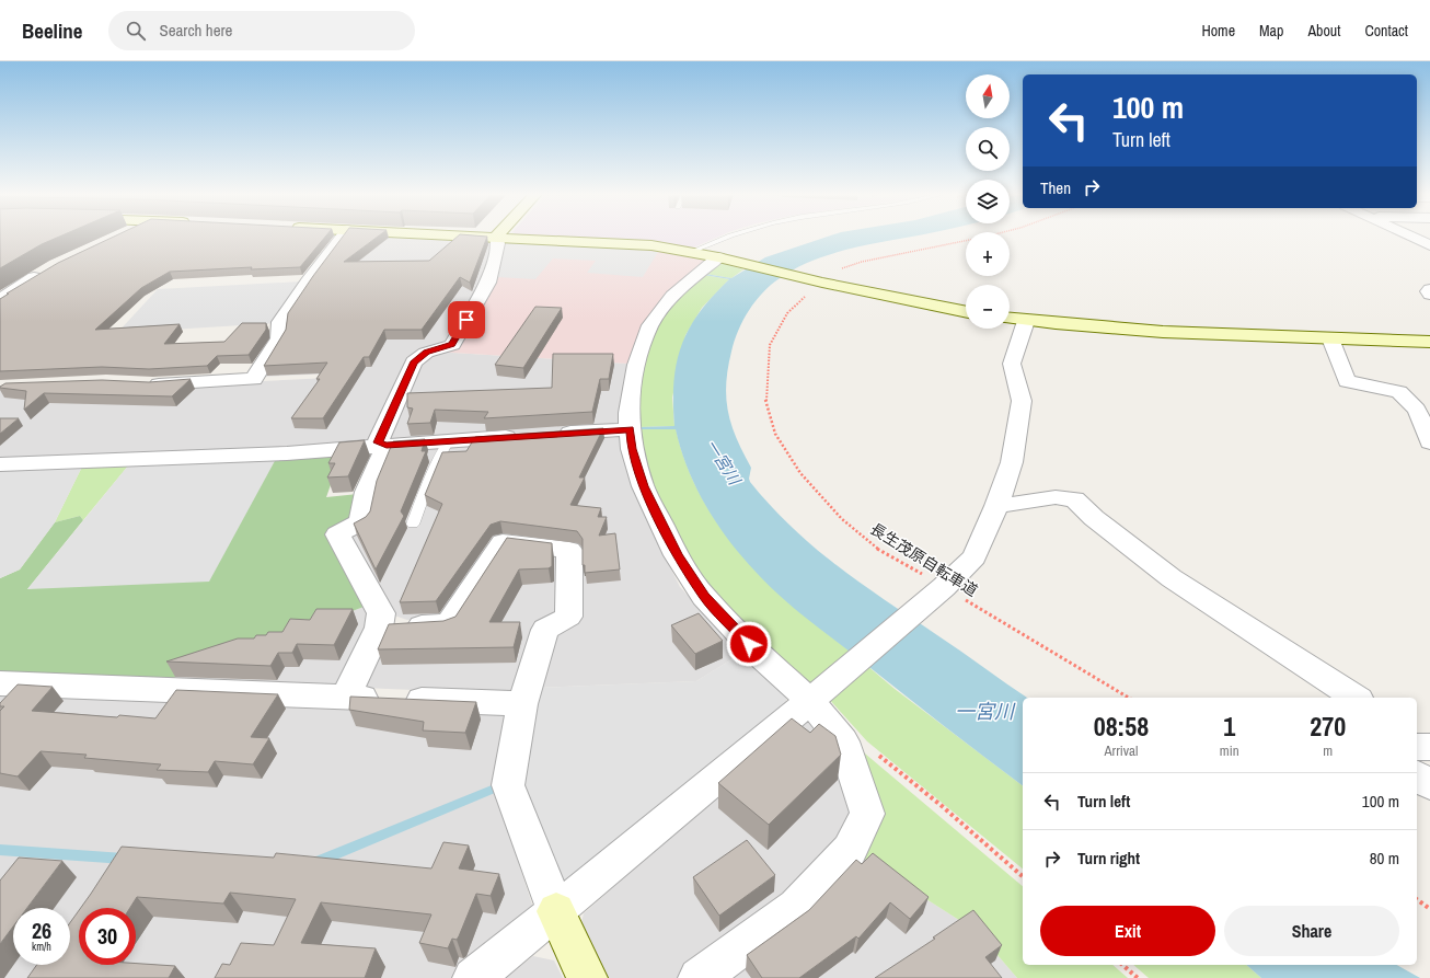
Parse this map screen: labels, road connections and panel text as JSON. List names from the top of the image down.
{
  "streets": {
    "path": ["長生茂原自転車道"]
  },
  "water": ["一宮川"],
  "north": "top",
  "page": {
    "header": "Beeline",
    "search": "Search here",
    "nav": [
      "Home",
      "Map",
      "About",
      "Contact"
    ],
    "map_buttons": ["+", "−"],
    "turn": ["100 m", "Turn left"],
    "then": "Then",
    "eta": [
      "08:58",
      "Arrival",
      "1",
      "min",
      "270",
      "m"
    ],
    "list": [
      {
        "name": "Turn left",
        "value": "100 m"
      },
      {
        "name": "Turn right",
        "value": "80 m"
      }
    ],
    "buttons": ["Exit", "Share"],
    "speed": "26 km/h",
    "limit": "30"
  }
}
